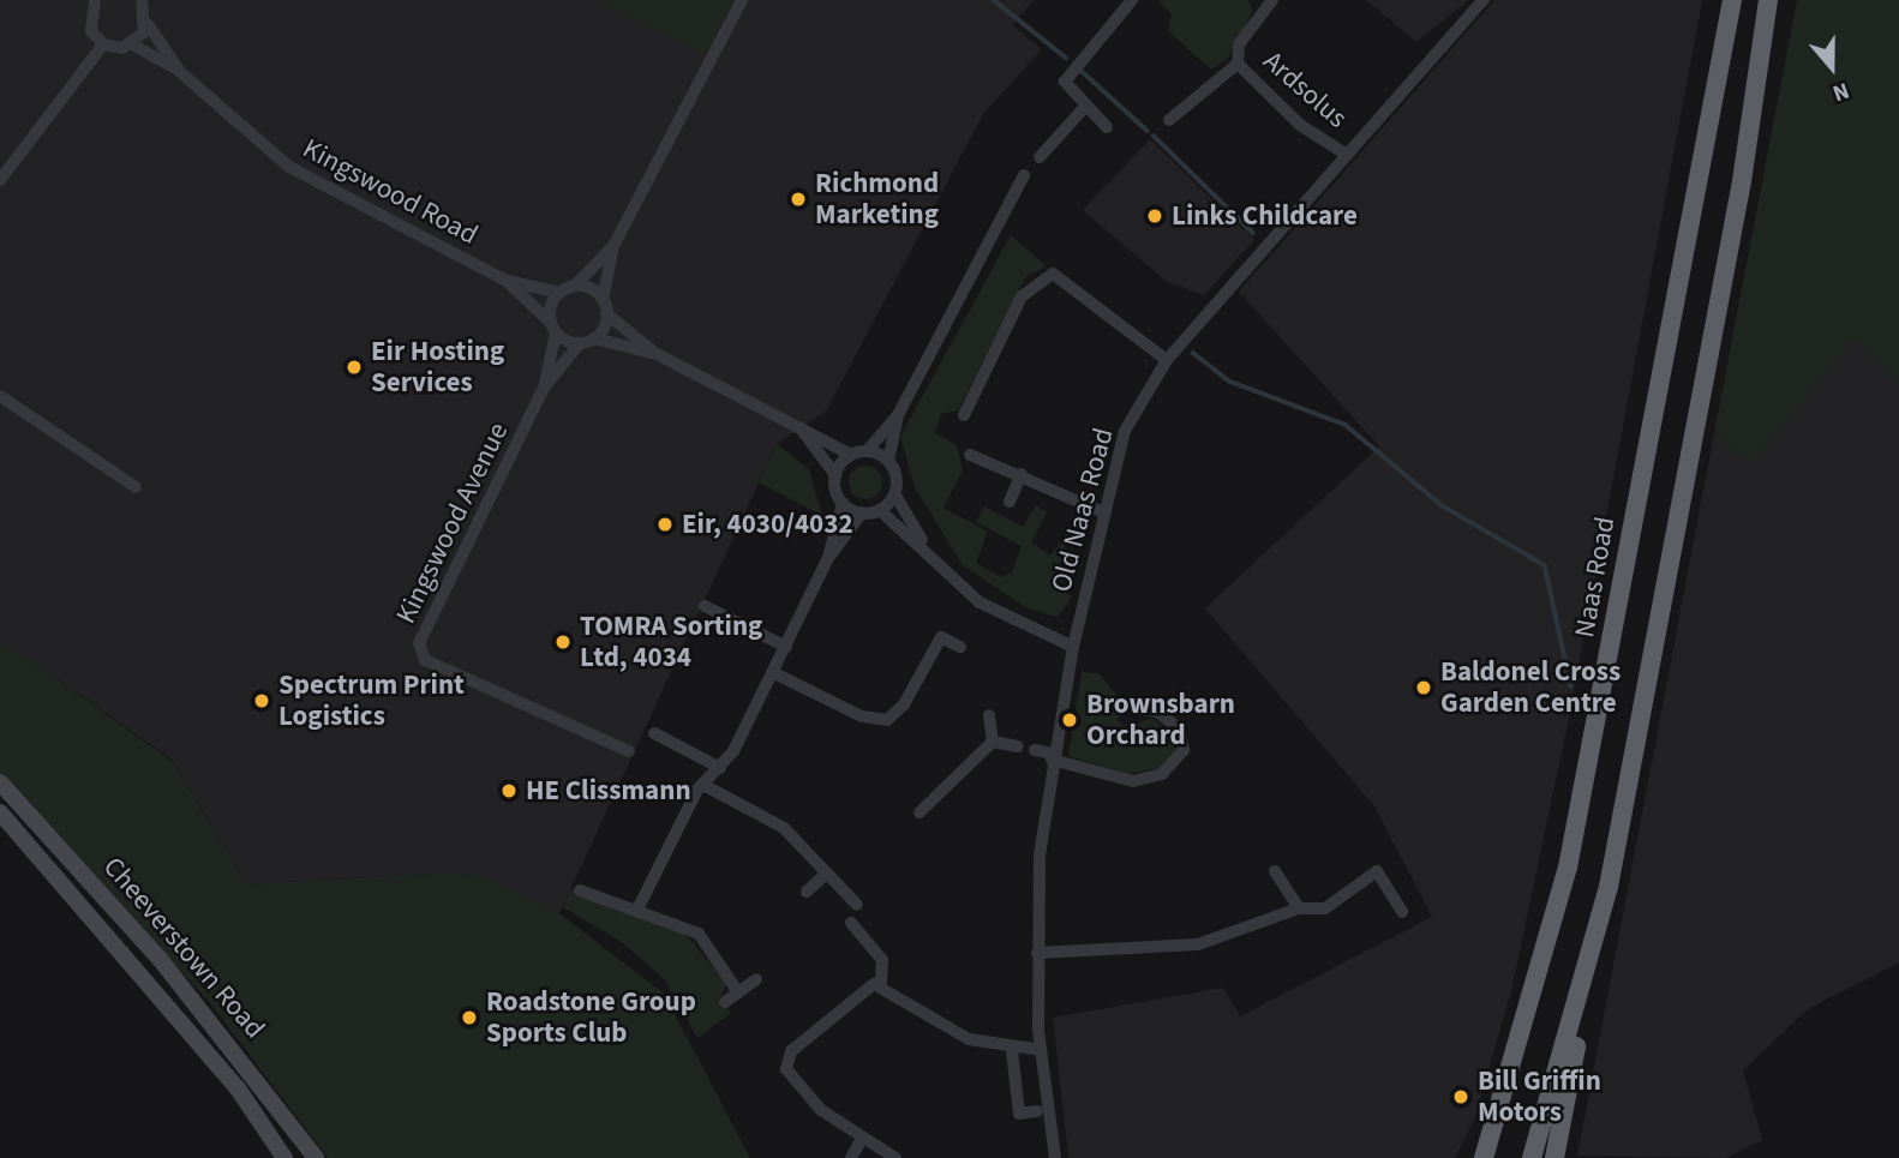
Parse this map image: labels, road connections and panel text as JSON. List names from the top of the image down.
{
  "streets": {
    "highway": ["Naas Road"],
    "main road": ["Cheeverstown Road"],
    "street": [
      "Ardsolus",
      "Kingswood Road",
      "Old Naas Road",
      "Kingswood Avenue"
    ]
  },
  "crossings": [
    ["Ardsolus", "Old Naas Road"],
    ["Kingswood Road", "Kingswood Avenue"]
  ],
  "places": [
    "Richmond Marketing",
    "Links Childcare",
    "Eir Hosting Services",
    "Eir, 4030/4032",
    "TOMRA Sorting Ltd, 4034",
    "Baldonel Cross Garden Centre",
    "Spectrum Print Logistics",
    "Brownsbarn Orchard",
    "HE Clissmann",
    "Roadstone Group Sports Club",
    "Bill Griffin Motors"
  ],
  "north": "bottom"
}
